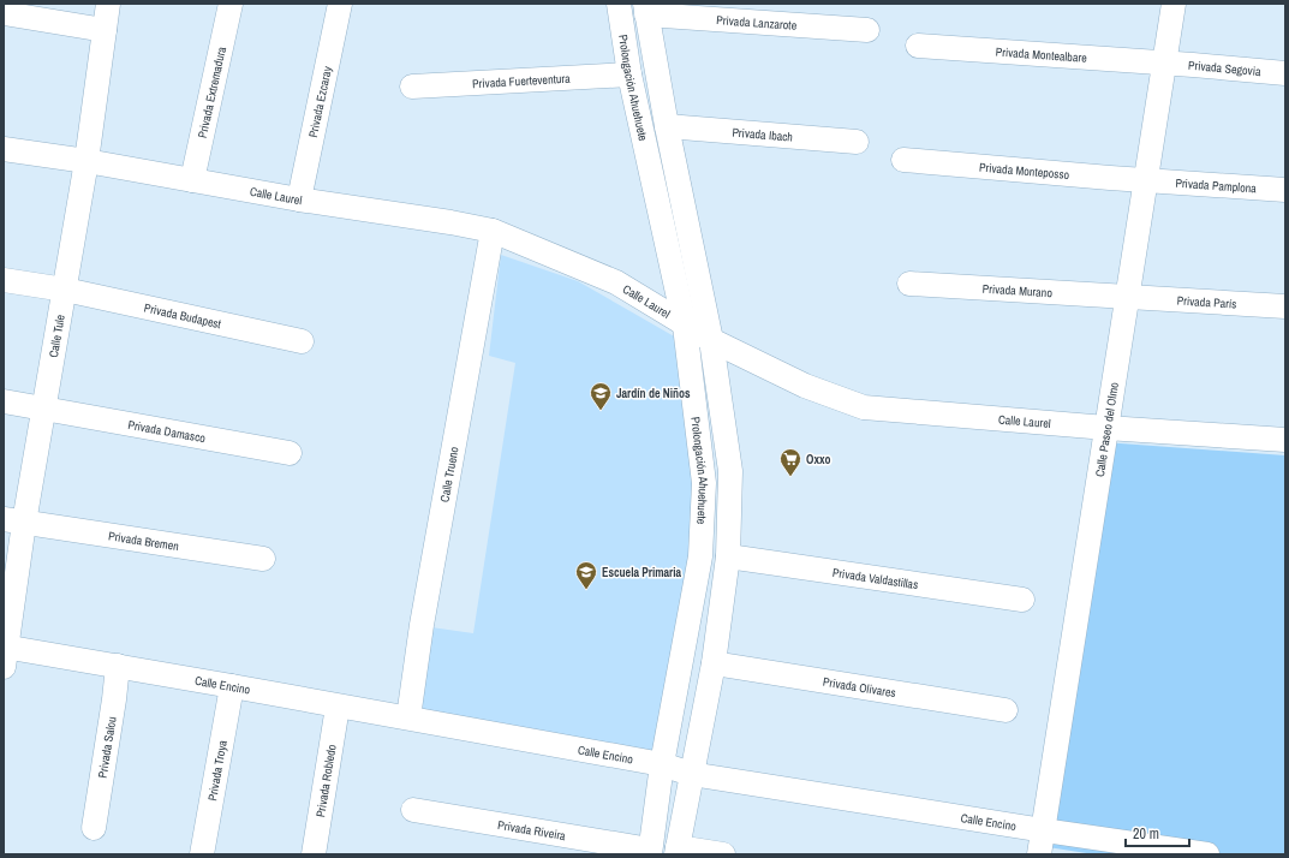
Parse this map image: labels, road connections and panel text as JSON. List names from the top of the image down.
{
  "streets": {
    "street": [
      "Privada Lanzarote",
      "Privada Montealbare",
      "Privada Segovia",
      "Privada Fuerteventura",
      "Prolongación Ahuehuete",
      "Privada Extremadura",
      "Privada Ezcaray",
      "Privada Ibach",
      "Privada Monteposso",
      "Privada Pamplona",
      "Calle Laurel",
      "Privada Murano",
      "Privada París",
      "Privada Budapest",
      "Calle Tule",
      "Calle Paseo del Olmo",
      "Privada Damasco",
      "Calle Trueno",
      "Privada Bremen",
      "Privada Valdastillas",
      "Calle Encino",
      "Privada Olivares",
      "Privada Salou",
      "Privada Troya",
      "Privada Robledo",
      "Privada Riveira"
    ]
  },
  "crossings": [
    ["Privada Lanzarote", "Prolongación Ahuehuete"],
    ["Privada Montealbare", "Privada Segovia"],
    ["Privada Montealbare", "Calle Paseo del Olmo"],
    ["Privada Segovia", "Calle Paseo del Olmo"],
    ["Privada Fuerteventura", "Prolongación Ahuehuete"],
    ["Prolongación Ahuehuete", "Privada Ibach"],
    ["Prolongación Ahuehuete", "Calle Laurel"],
    ["Prolongación Ahuehuete", "Privada Valdastillas"],
    ["Prolongación Ahuehuete", "Calle Encino"],
    ["Prolongación Ahuehuete", "Privada Olivares"],
    ["Prolongación Ahuehuete", "Privada Riveira"],
    ["Privada Extremadura", "Calle Laurel"],
    ["Privada Ezcaray", "Calle Laurel"],
    ["Privada Monteposso", "Privada Pamplona"],
    ["Privada Monteposso", "Calle Paseo del Olmo"],
    ["Privada Pamplona", "Calle Paseo del Olmo"],
    ["Calle Laurel", "Calle Tule"],
    ["Calle Laurel", "Calle Paseo del Olmo"],
    ["Calle Laurel", "Calle Trueno"],
    ["Privada Murano", "Privada París"],
    ["Privada Murano", "Calle Paseo del Olmo"],
    ["Privada París", "Calle Paseo del Olmo"],
    ["Privada Budapest", "Calle Tule"],
    ["Calle Tule", "Privada Damasco"],
    ["Calle Tule", "Privada Bremen"],
    ["Calle Tule", "Calle Encino"],
    ["Calle Paseo del Olmo", "Calle Encino"],
    ["Calle Trueno", "Calle Encino"],
    ["Calle Encino", "Privada Salou"],
    ["Calle Encino", "Privada Troya"],
    ["Calle Encino", "Privada Robledo"]
  ],
  "places": {
    "school or university": ["Jardín de Niños", "Escuela Primaria"],
    "supermarket": ["Oxxo"]
  },
  "scale_bar": "20 m"
}
